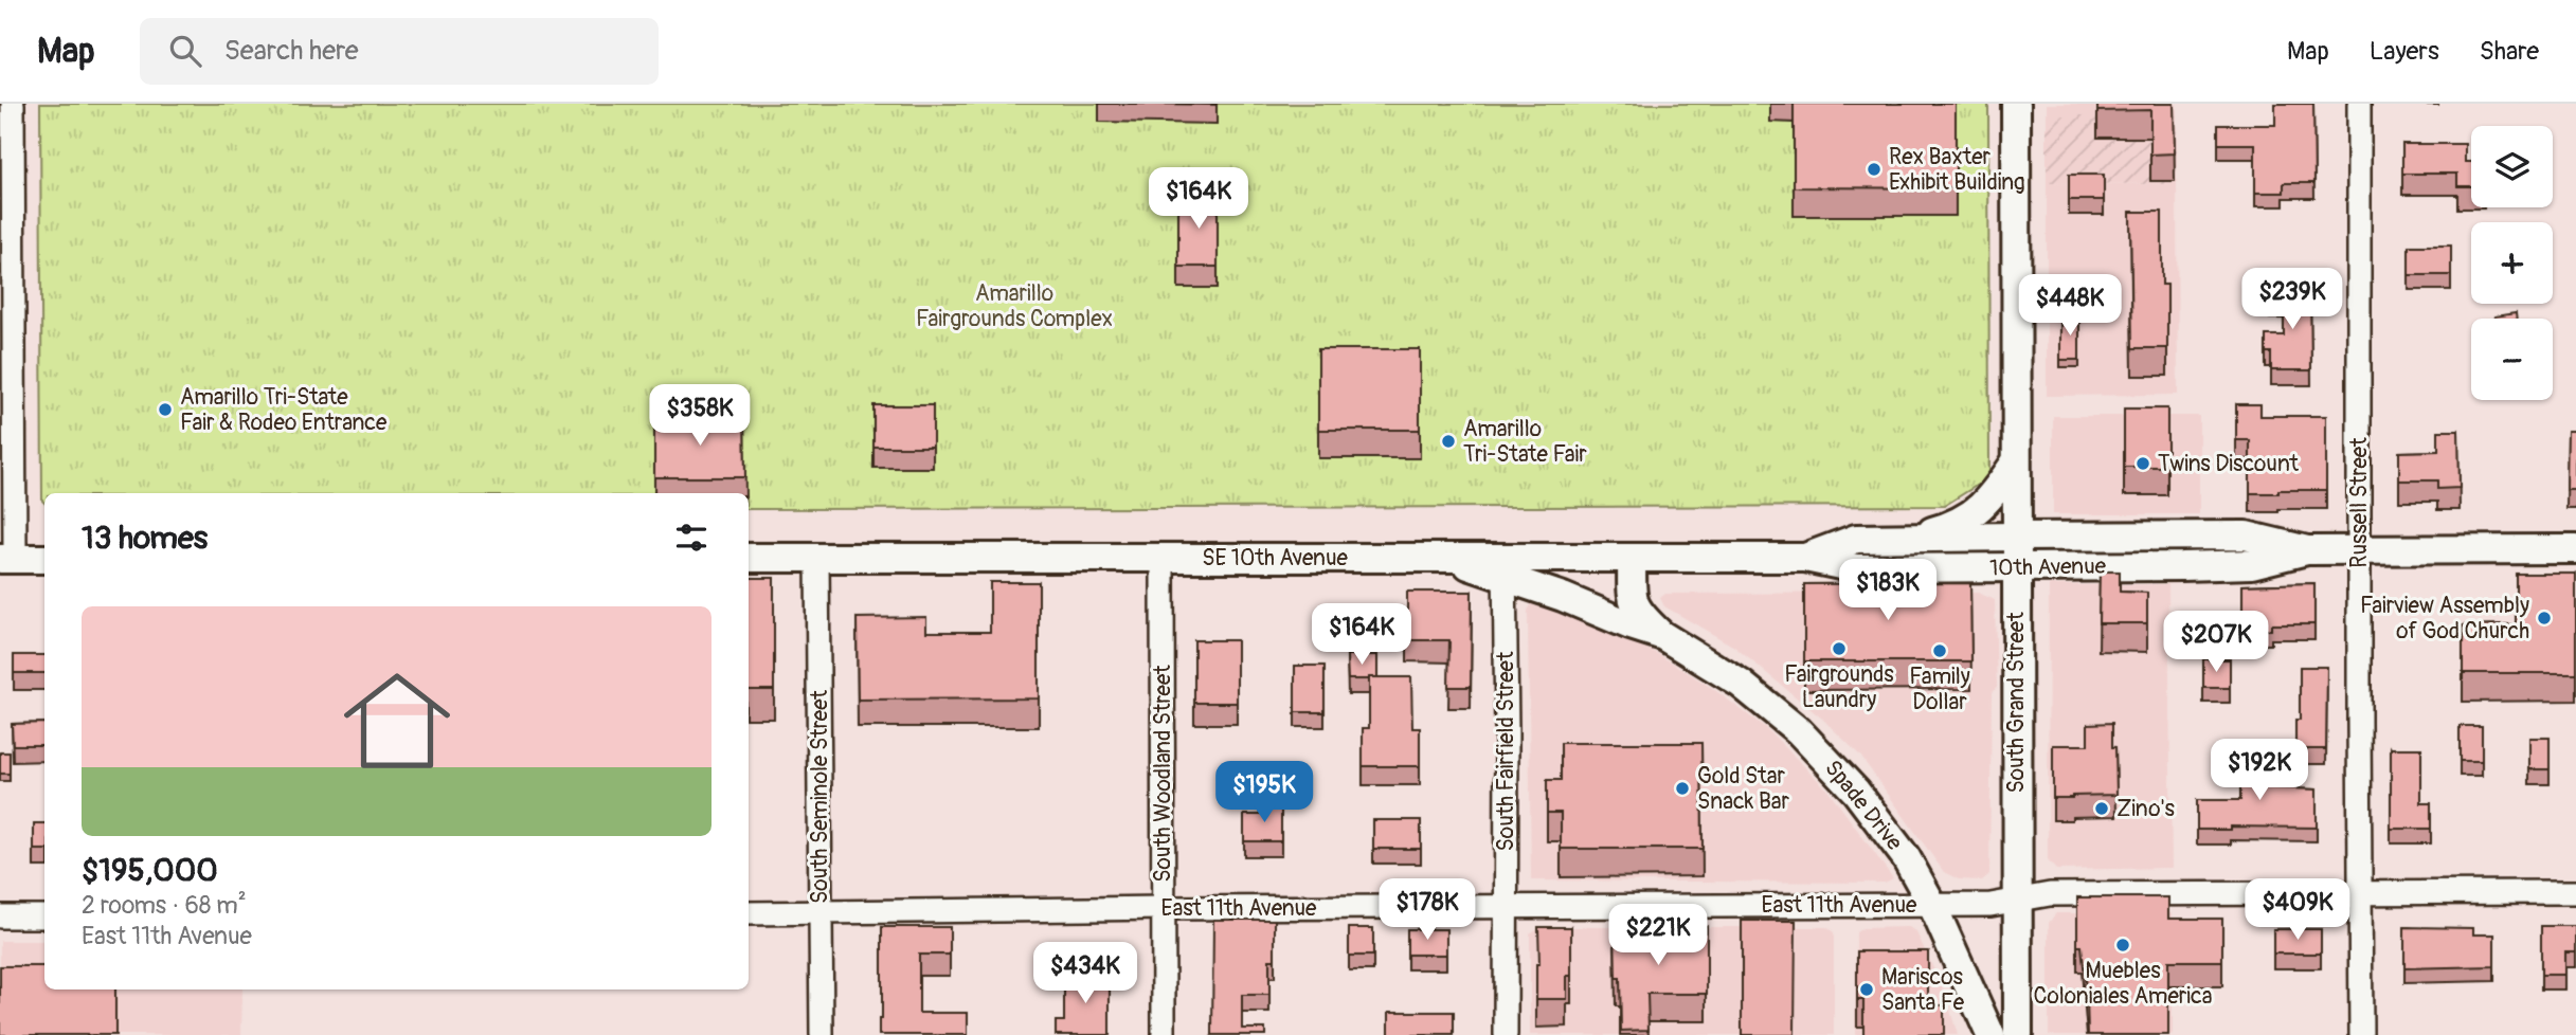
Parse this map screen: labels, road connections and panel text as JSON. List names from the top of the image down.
{
  "streets": {
    "main road": [
      "SE 10th Avenue",
      "10th Avenue",
      "South Grand Street",
      "Spade Drive"
    ],
    "street": [
      "Russell Street",
      "South Fairfield Street",
      "South Woodland Street",
      "South Seminole Street",
      "East 11th Avenue"
    ]
  },
  "crossings": [
    ["Russell Street", "10th Avenue"],
    ["Russell Street", "East 11th Avenue"],
    ["SE 10th Avenue", "South Woodland Street"],
    ["SE 10th Avenue", "South Seminole Street"],
    ["SE 10th Avenue", "Spade Drive"],
    ["10th Avenue", "South Grand Street"],
    ["South Grand Street", "East 11th Avenue"],
    ["South Fairfield Street", "Spade Drive"],
    ["South Fairfield Street", "East 11th Avenue"],
    ["South Woodland Street", "East 11th Avenue"],
    ["South Seminole Street", "East 11th Avenue"],
    ["Spade Drive", "East 11th Avenue"]
  ],
  "parks": ["Amarillo Fairgrounds Complex"],
  "places": [
    "Rex Baxter Exhibit Building",
    "Amarillo Tri-State Fair & Rodeo Entrance",
    "Amarillo Tri-State Fair",
    "Twins Discount",
    "Fairview Assembly of God Church",
    "Fairgrounds Laundry",
    "Family Dollar",
    "Gold Star Snack Bar",
    "Zino's",
    "Muebles Coloniales America",
    "Mariscos Santa Fe"
  ],
  "page": {
    "header": "Map",
    "search": "Search here",
    "nav": ["Map", "Layers", "Share"],
    "map_buttons": ["+", "−"],
    "price": [
      "$164K",
      "$239K",
      "$448K",
      "$358K",
      "$183K",
      "$164K",
      "$207K",
      "$192K",
      "$195K",
      "$178K",
      "$409K",
      "$221K",
      "$434K"
    ],
    "heading": "13 homes",
    "list": [
      {
        "name": "$195,000",
        "note": "2 rooms · 68 m² · East 11th Avenue"
      }
    ]
  }
}
